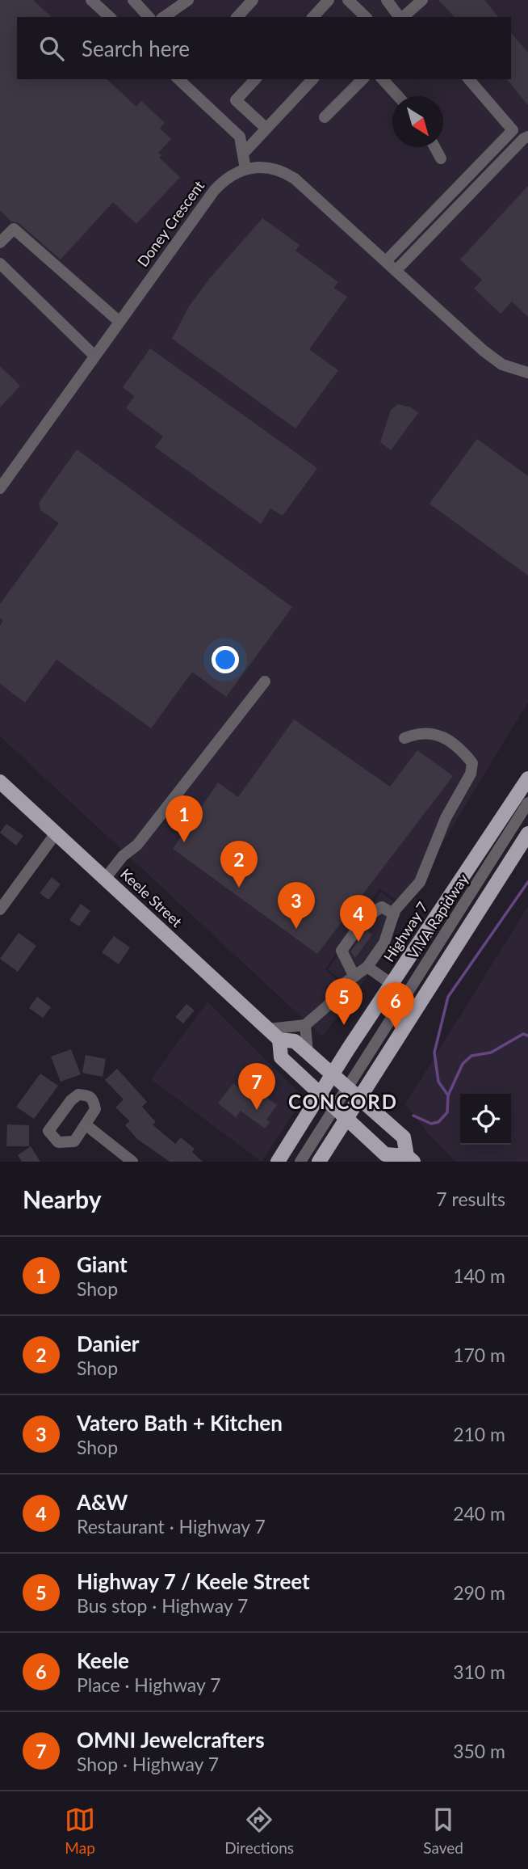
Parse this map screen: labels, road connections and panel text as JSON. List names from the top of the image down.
{
  "streets": {
    "main road": ["Keele Street", "Highway 7"],
    "street": ["Doney Crescent", "VIVA Rapidway"]
  },
  "crossings": [
    ["Keele Street", "VIVA Rapidway"],
    ["Keele Street", "Highway 7"]
  ],
  "districts": ["CONCORD"],
  "north": "bottom right",
  "page": {
    "search": "Search here",
    "pins": [
      "1",
      "2",
      "3",
      "4",
      "5",
      "6",
      "7"
    ],
    "heading": ["Nearby", "7 results"],
    "list": [
      {
        "mark": "1",
        "name": "Giant",
        "note": "Shop",
        "value": "140 m"
      },
      {
        "mark": "2",
        "name": "Danier",
        "note": "Shop",
        "value": "170 m"
      },
      {
        "mark": "3",
        "name": "Vatero Bath + Kitchen",
        "note": "Shop",
        "value": "210 m"
      },
      {
        "mark": "4",
        "name": "A&W",
        "note": "Restaurant · Highway 7",
        "value": "240 m"
      },
      {
        "mark": "5",
        "name": "Highway 7 / Keele Street",
        "note": "Bus stop · Highway 7",
        "value": "290 m"
      },
      {
        "mark": "6",
        "name": "Keele",
        "note": "Place · Highway 7",
        "value": "310 m"
      },
      {
        "mark": "7",
        "name": "OMNI Jewelcrafters",
        "note": "Shop · Highway 7",
        "value": "350 m"
      }
    ],
    "nav": ["Map", "Directions", "Saved"]
  }
}
